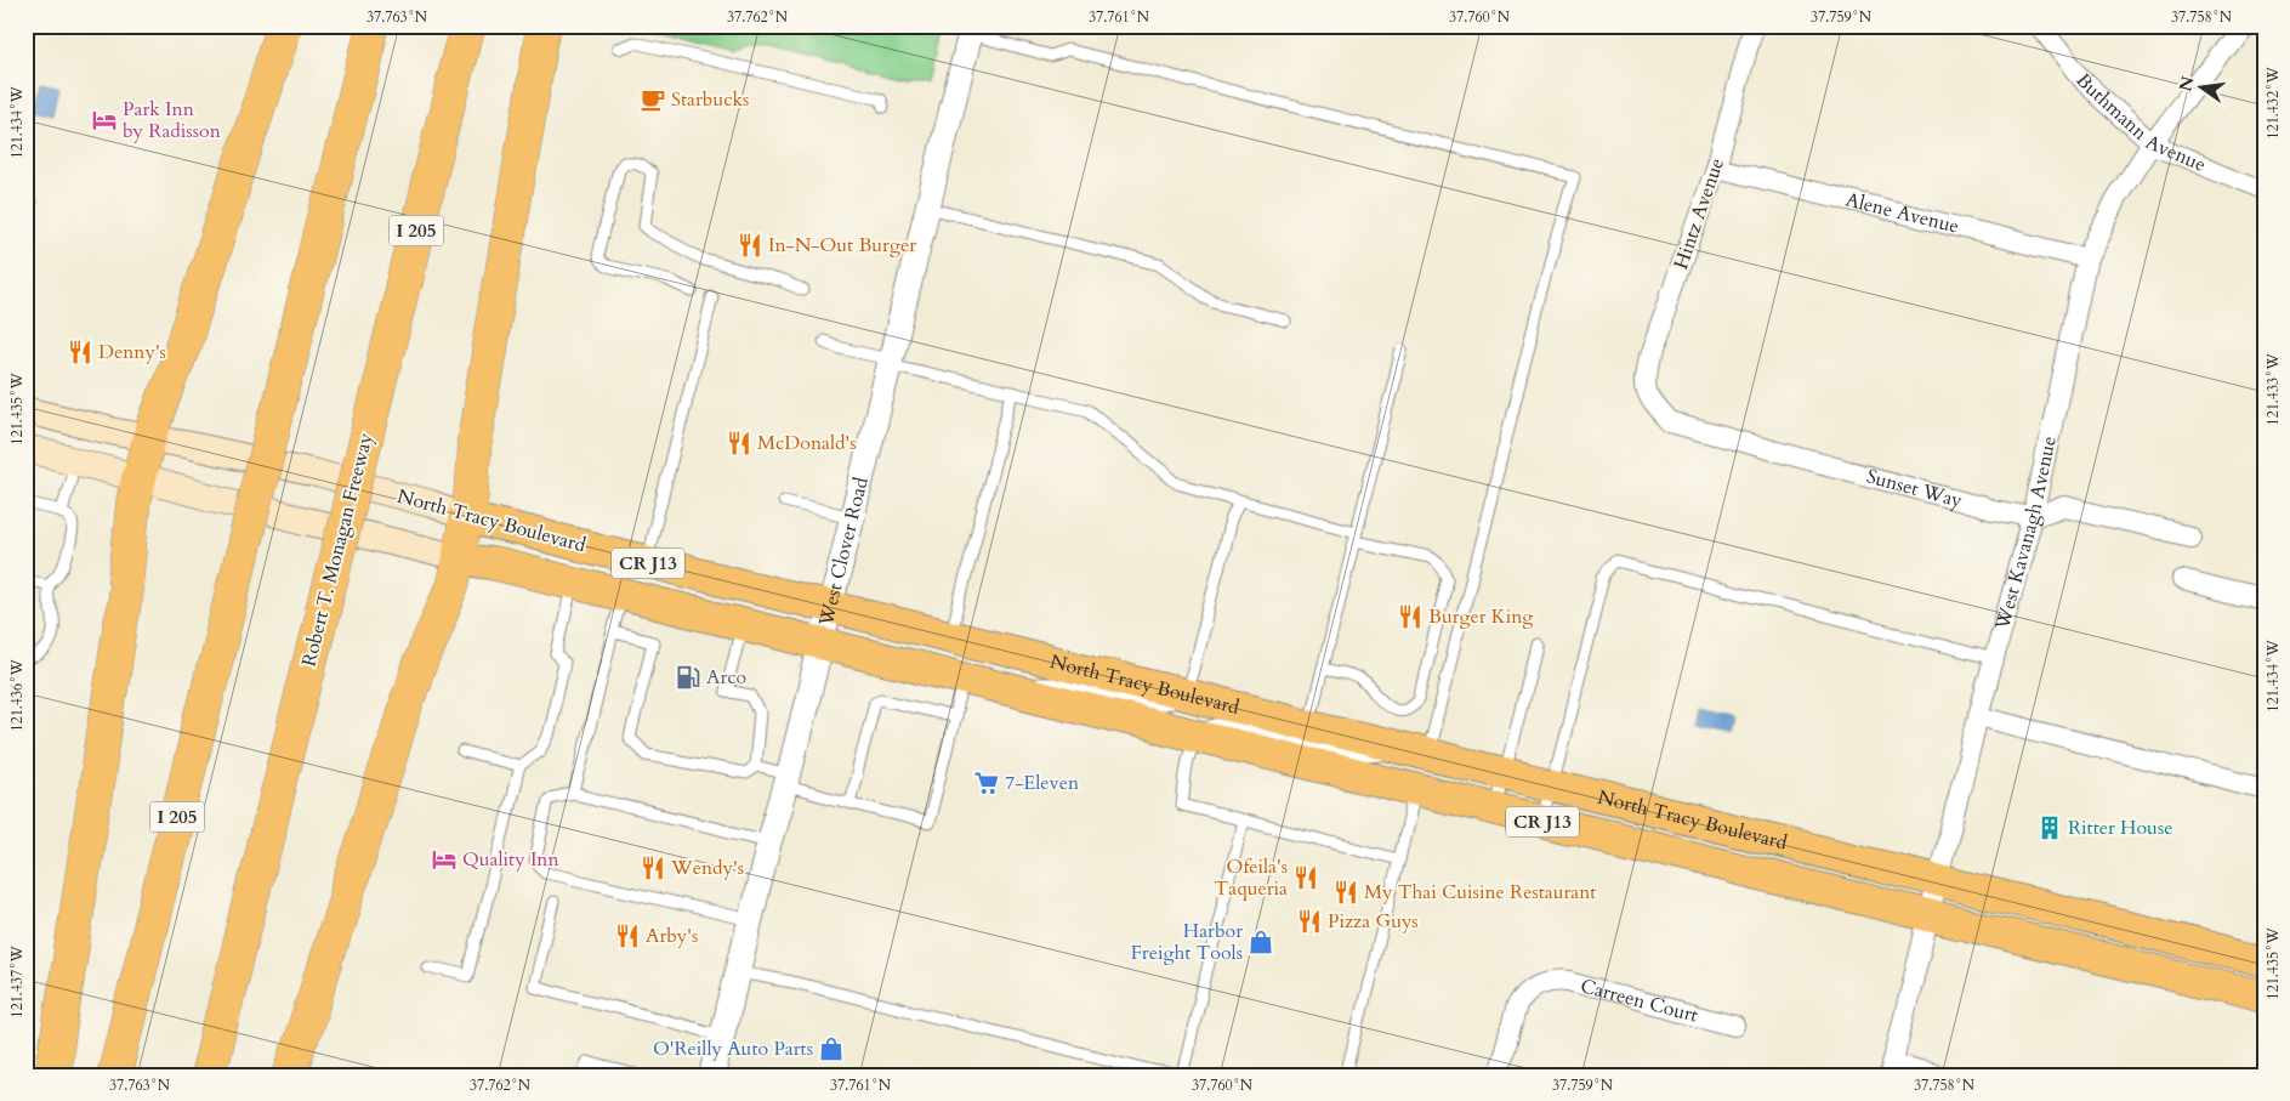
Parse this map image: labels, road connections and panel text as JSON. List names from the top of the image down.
{
  "streets": {
    "highway": ["I 205", "Robert T. Monagan Freeway"],
    "main road": ["North Tracy Boulevard", "CR J13"],
    "street": [
      "Buthmann Avenue",
      "Alene Avenue",
      "Hintz Avenue",
      "Sunset Way",
      "West Kavanagh Avenue",
      "West Clover Road",
      "Carreen Court"
    ]
  },
  "crossings": [
    ["Buthmann Avenue", "West Kavanagh Avenue"],
    ["Alene Avenue", "Hintz Avenue"],
    ["Alene Avenue", "West Kavanagh Avenue"],
    ["Hintz Avenue", "Sunset Way"],
    ["Sunset Way", "West Kavanagh Avenue"],
    ["North Tracy Boulevard", "West Kavanagh Avenue"],
    ["North Tracy Boulevard", "West Clover Road"],
    ["North Tracy Boulevard", "CR J13"]
  ],
  "places": {
    "cafe": ["Starbucks"],
    "hotel": ["Park Inn by Radisson", "Quality Inn"],
    "restaurant": [
      "In-N-Out Burger",
      "Denny's",
      "McDonald's",
      "Burger King",
      "Wendy's",
      "Ofeila's Taqueria",
      "My Thai Cuisine Restaurant",
      "Pizza Guys",
      "Arby's"
    ],
    "fuel station": ["Arco"],
    "supermarket": ["7-Eleven"],
    "building": ["Ritter House"],
    "shop": ["Harbor Freight Tools", "O'Reilly Auto Parts"]
  },
  "north": "left",
  "coordinates": [
    "37.763°N",
    "37.762°N",
    "37.761°N",
    "37.760°N",
    "37.759°N",
    "37.758°N",
    "121.432°W",
    "121.434°W",
    "121.433°W",
    "121.435°W",
    "121.436°W",
    "121.437°W"
  ]
}
